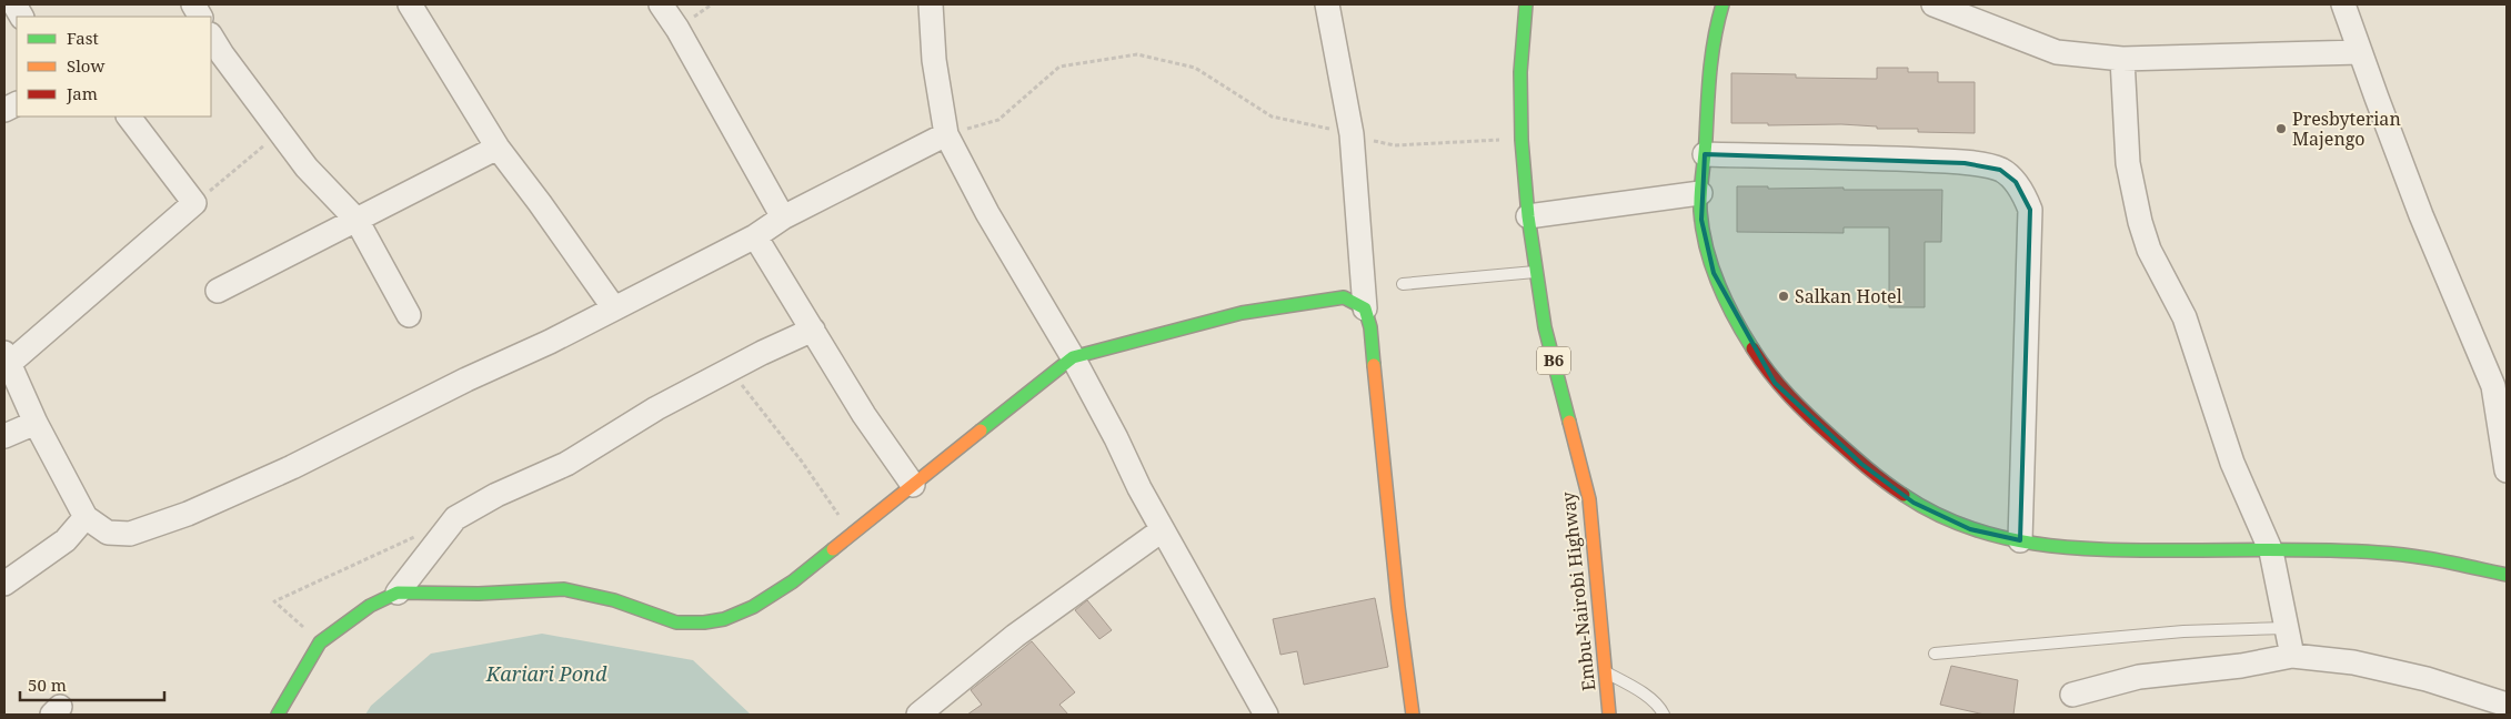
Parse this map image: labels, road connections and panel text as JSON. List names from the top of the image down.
{
  "streets": {
    "street": ["B6", "Embu-Nairobi Highway"]
  },
  "water": ["Kariari Pond"],
  "places": ["Presbyterian Majengo", "Salkan Hotel"],
  "legend": ["Fast", "Slow", "Jam"],
  "scale_bar": "50 m"
}
